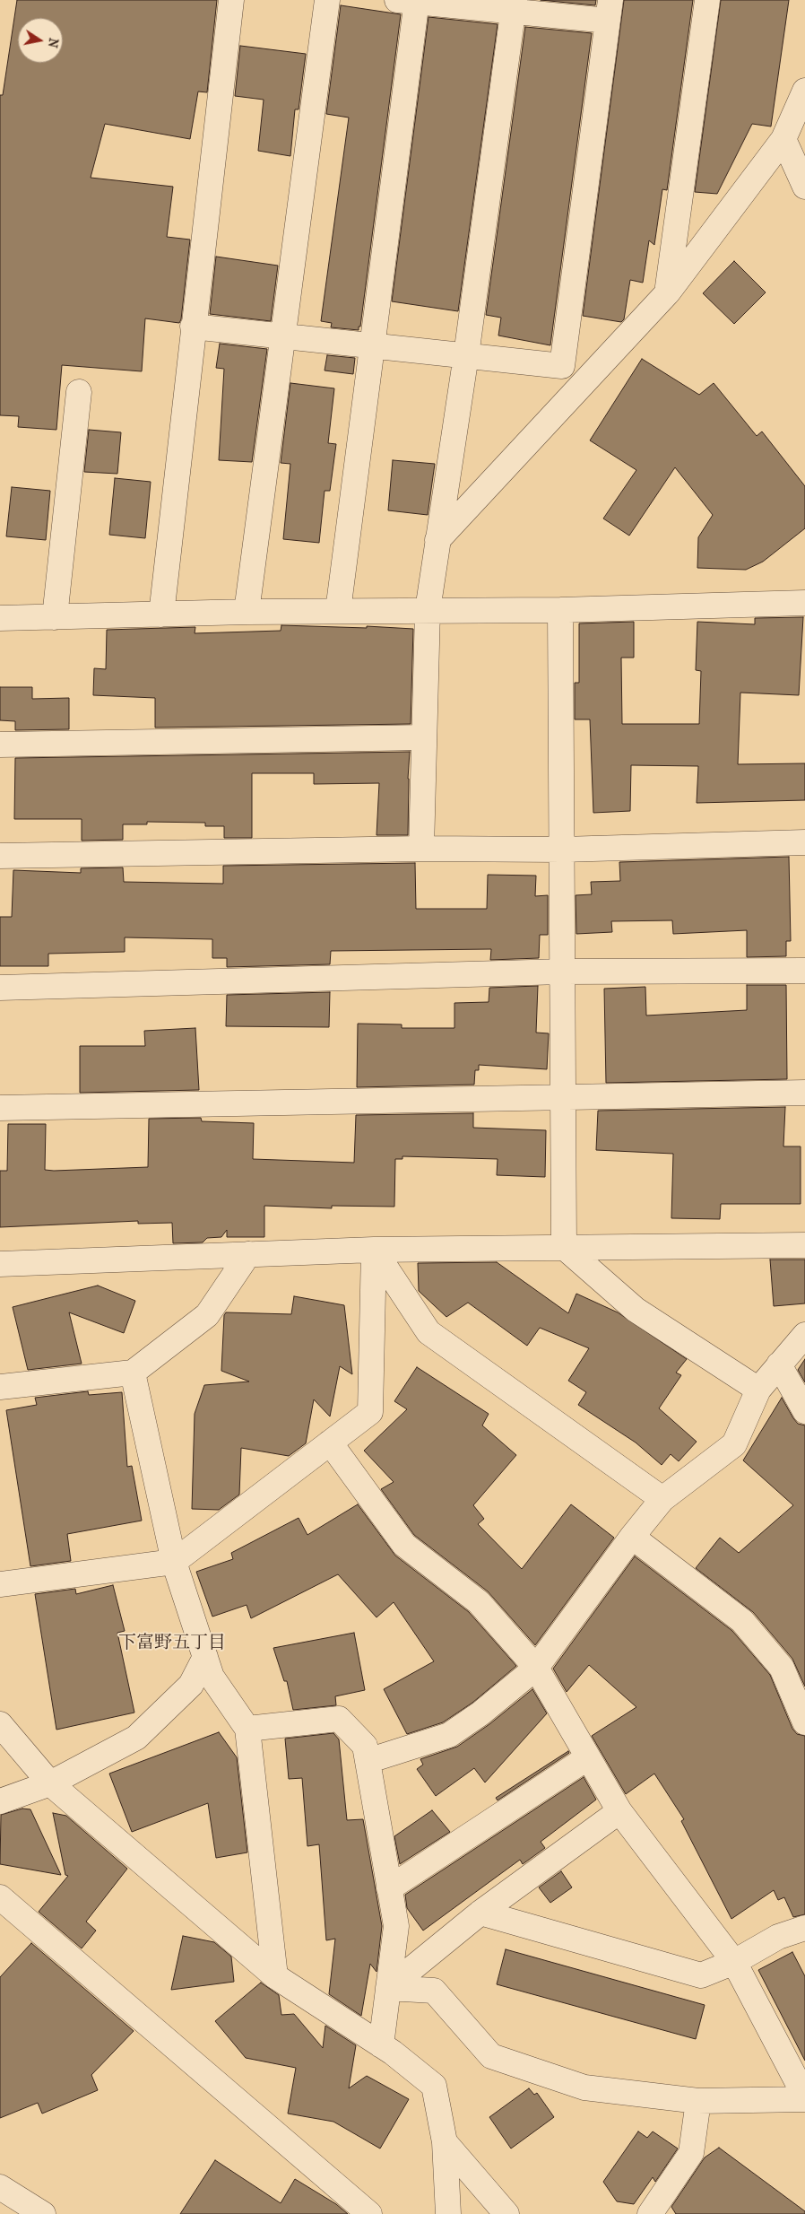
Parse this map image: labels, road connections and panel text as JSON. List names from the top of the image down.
{
  "districts": ["下富野五丁目"],
  "north": "right"
}
